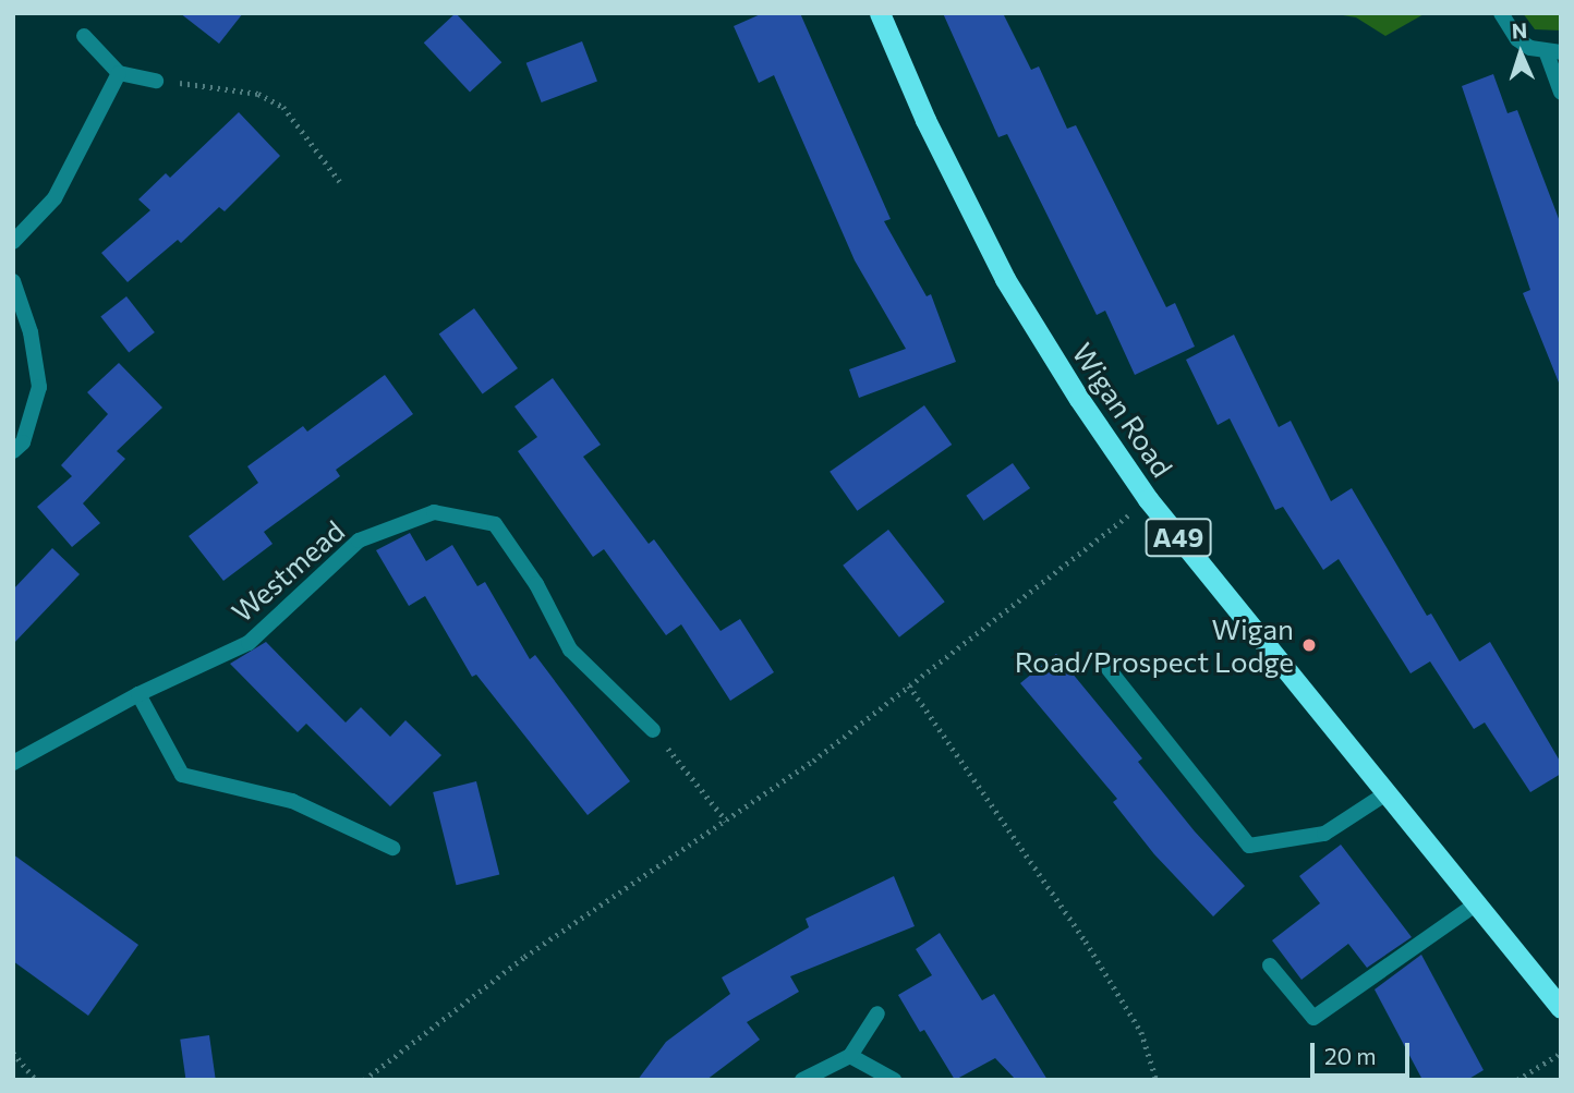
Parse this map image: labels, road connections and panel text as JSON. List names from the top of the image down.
{
  "streets": {
    "highway": ["Wigan Road", "A49"],
    "street": ["Westmead"]
  },
  "places": ["Wigan Road/Prospect Lodge"],
  "scale_bar": "20 m",
  "north": "top"
}
